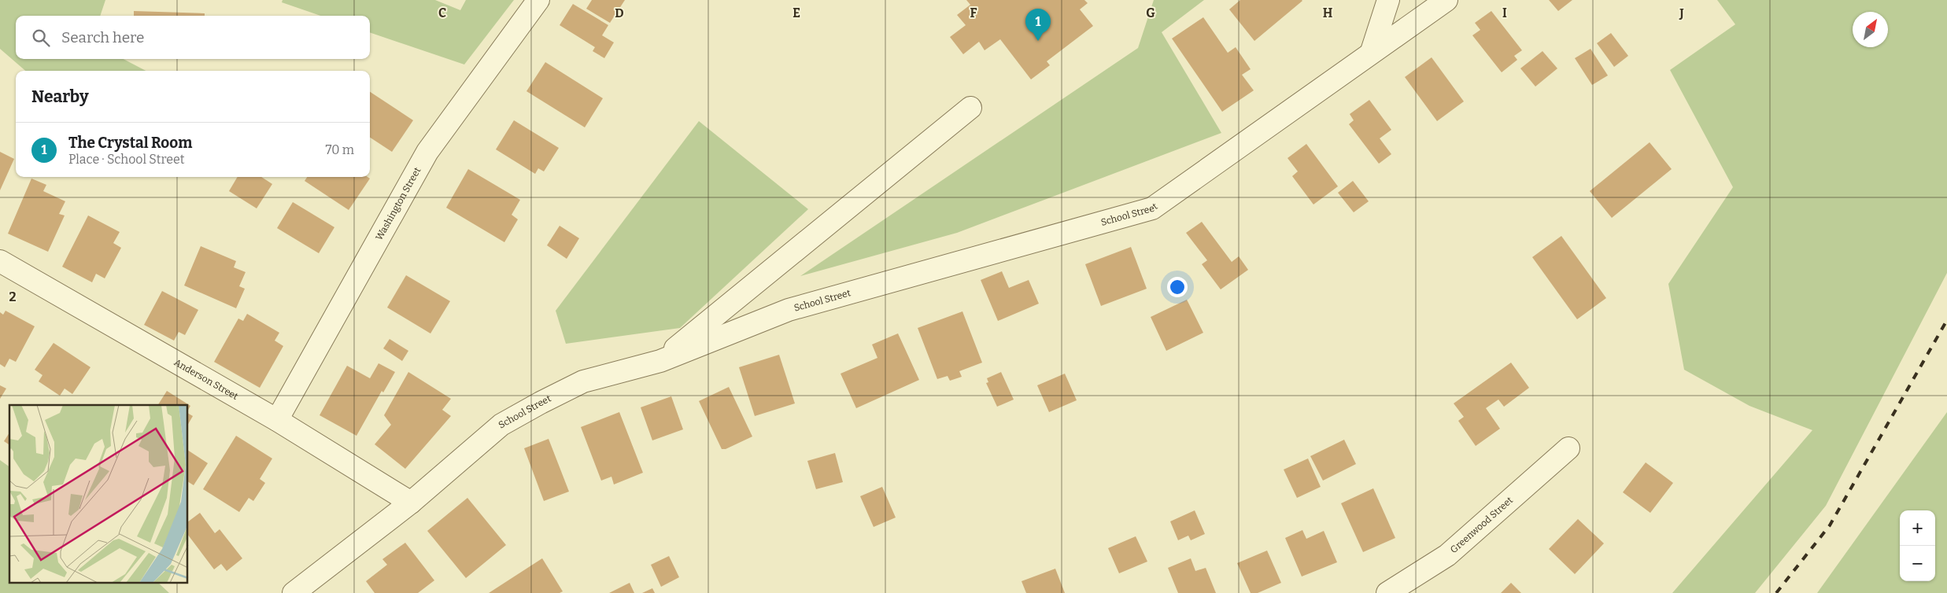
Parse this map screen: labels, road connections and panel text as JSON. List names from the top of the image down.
{
  "streets": {
    "street": [
      "Washington Street",
      "School Street",
      "Anderson Street",
      "Greenwood Street"
    ]
  },
  "crossings": [
    ["Washington Street", "Anderson Street"],
    ["School Street", "Anderson Street"]
  ],
  "north": "top right",
  "page": {
    "pins": "1",
    "search": "Search here",
    "heading": "Nearby",
    "list": [
      {
        "mark": "1",
        "name": "The Crystal Room",
        "note": "Place · School Street",
        "value": "70 m"
      }
    ],
    "map_buttons": ["+", "−"]
  },
  "grid": {
    "columns": [
      "C",
      "D",
      "E",
      "F",
      "G",
      "H",
      "I",
      "J"
    ],
    "rows": ["2"]
  }
}
